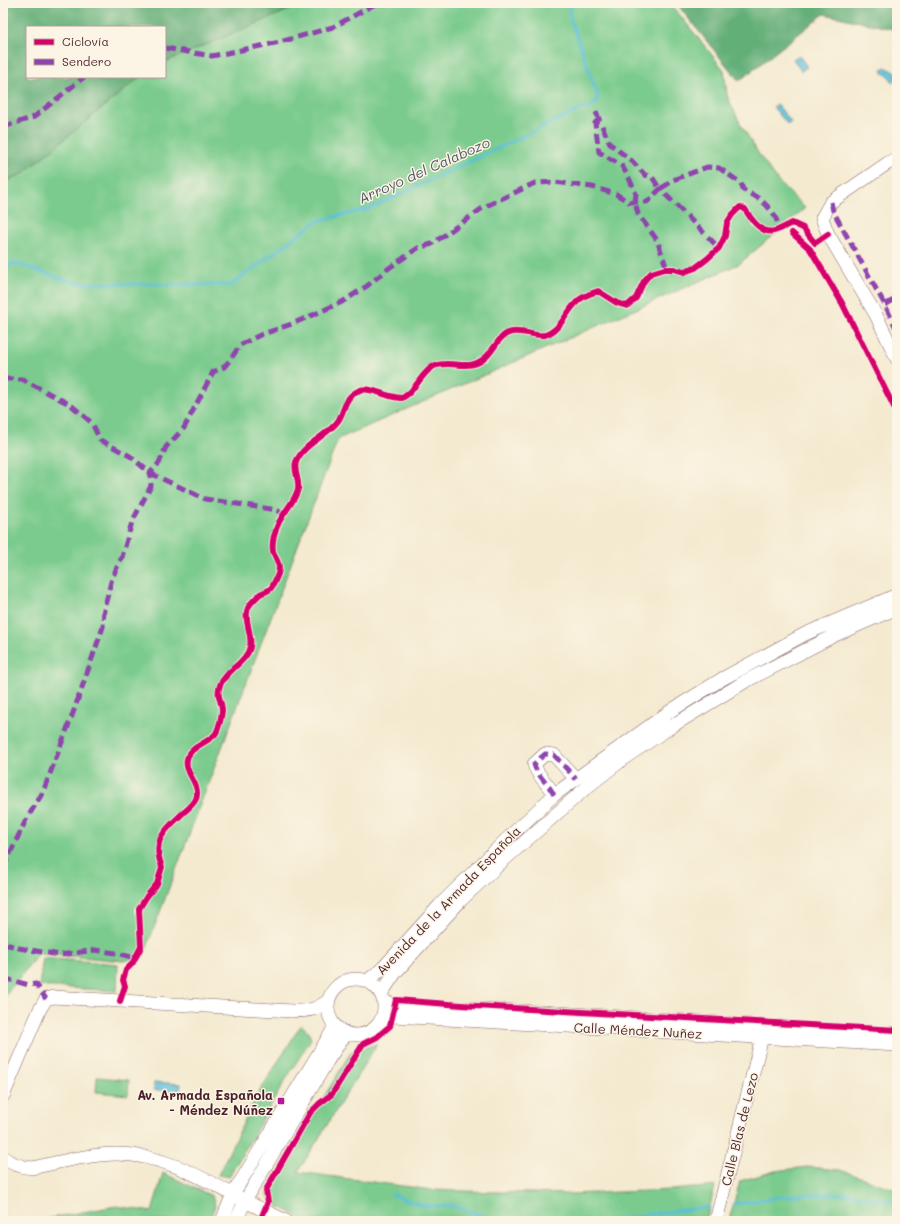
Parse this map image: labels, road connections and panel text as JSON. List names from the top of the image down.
{
  "streets": {
    "street": ["Avenida de la Armada Española", "Calle Méndez Nuñez", "Calle Blas de Lezo"]
  },
  "crossings": [
    ["Avenida de la Armada Española", "Calle Méndez Nuñez"],
    ["Calle Méndez Nuñez", "Calle Blas de Lezo"]
  ],
  "water": ["Arroyo del Calabozo"],
  "places": {
    "transit": ["Av. Armada Española - Méndez Núñez"]
  },
  "legend": ["Ciclovía", "Sendero"]
}
